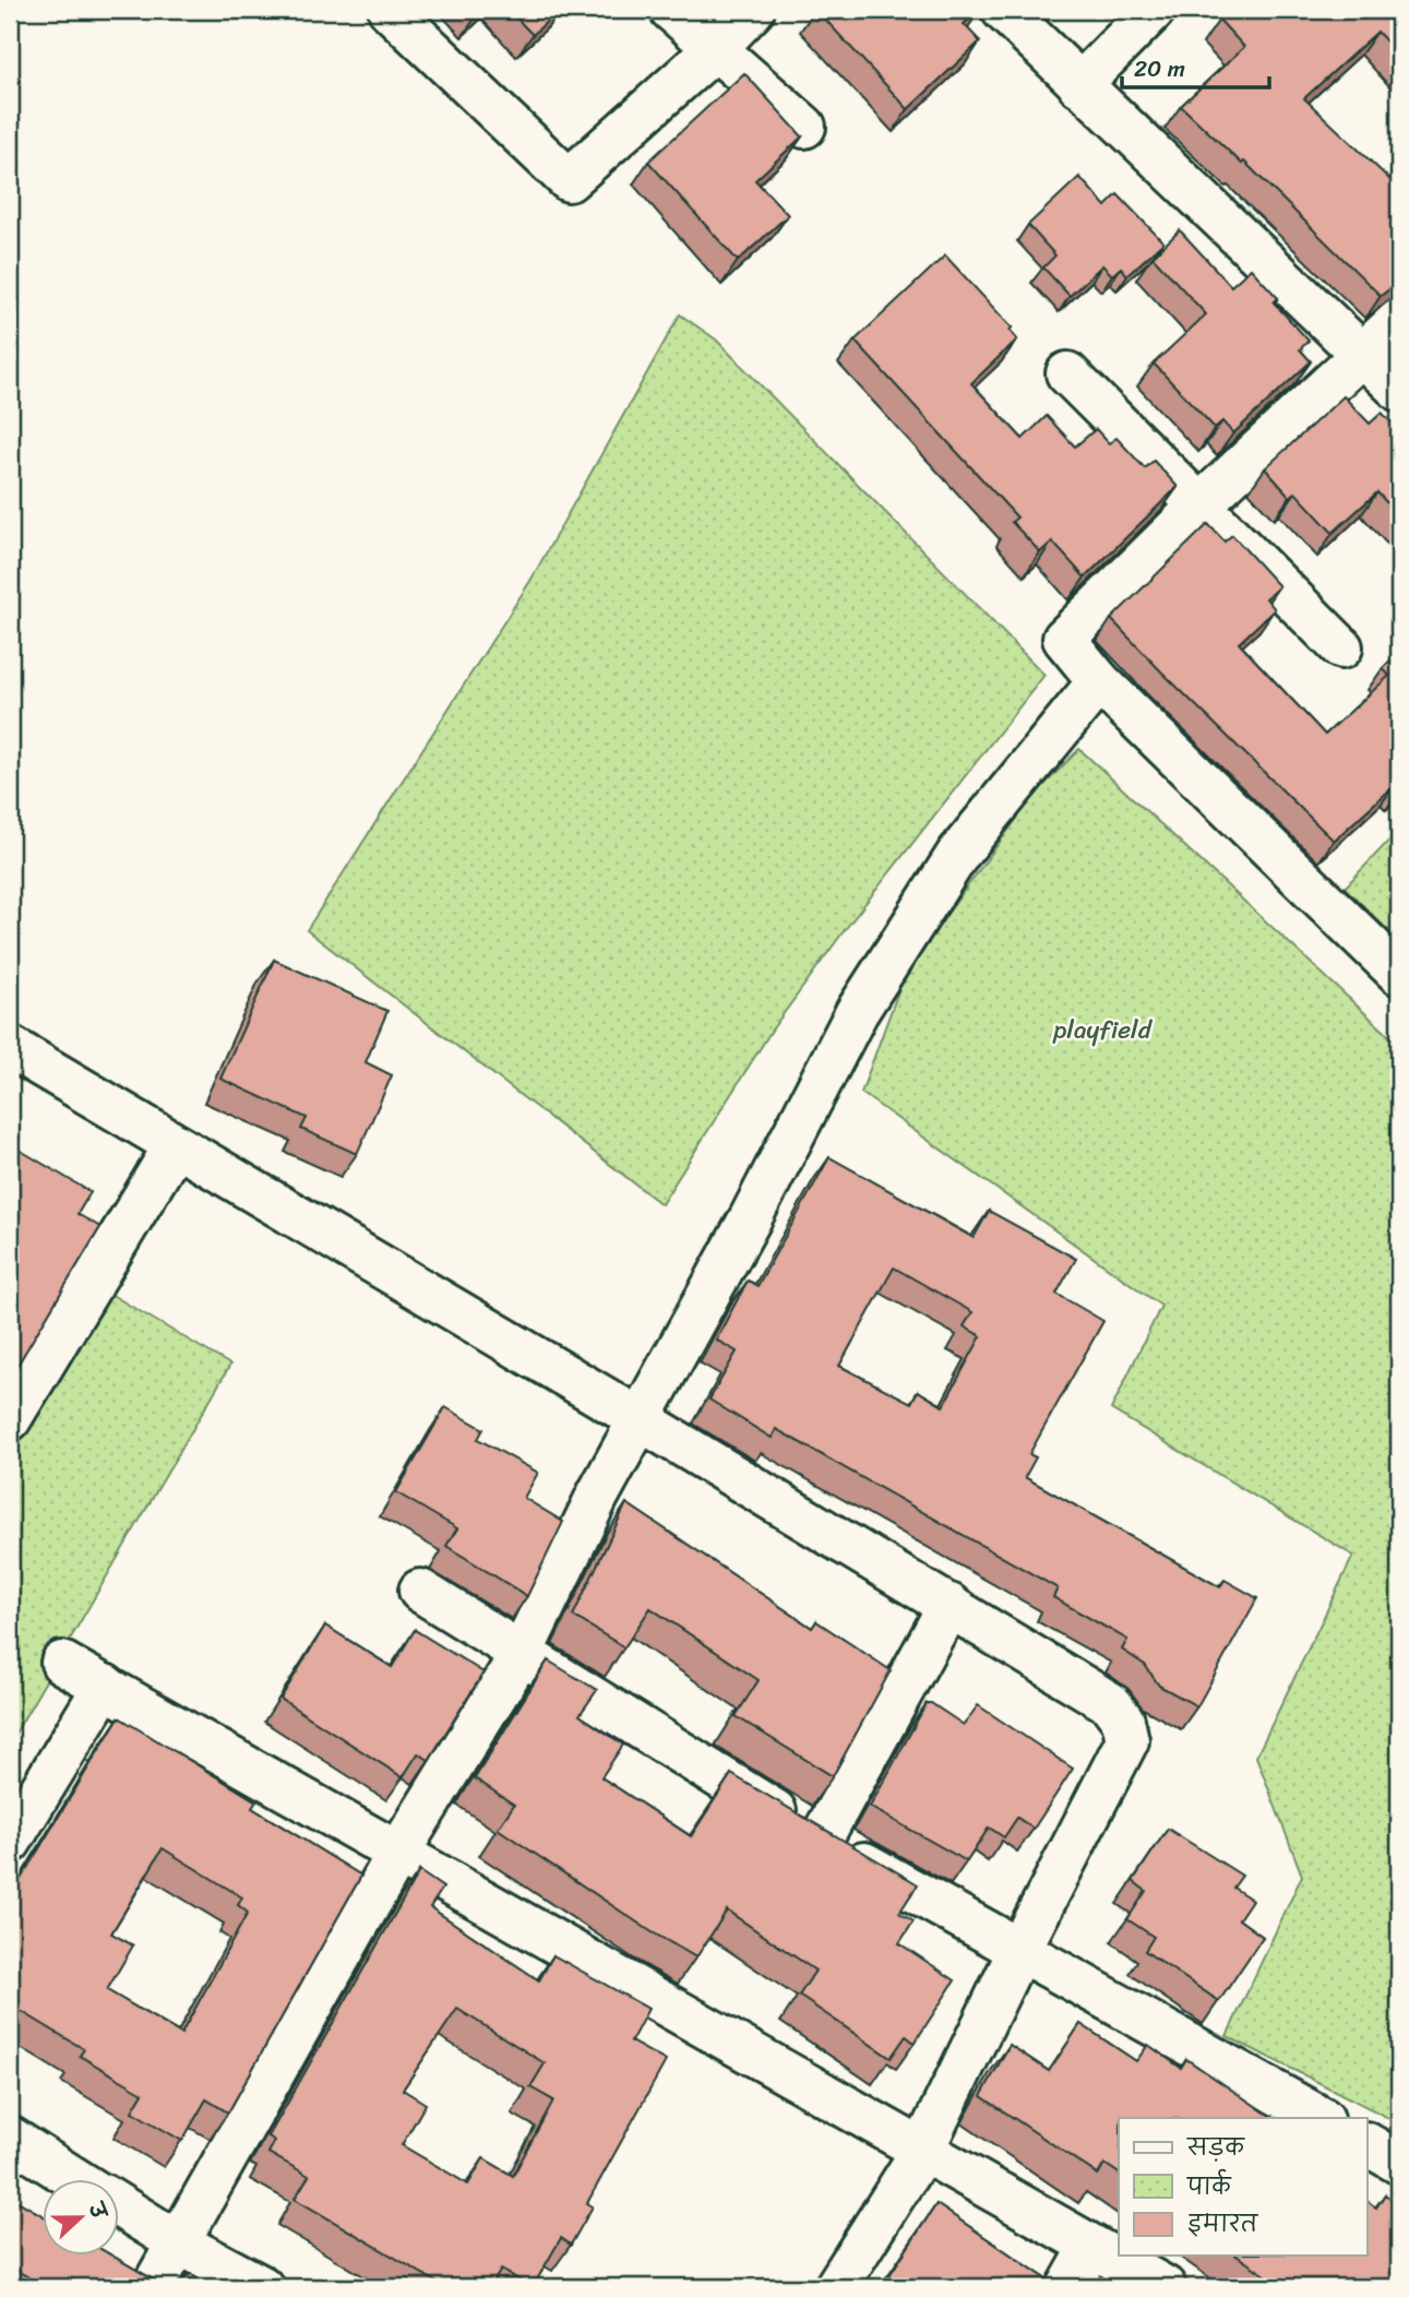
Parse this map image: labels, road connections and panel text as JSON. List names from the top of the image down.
{
  "parks": ["playfield"],
  "legend": ["सड़क", "पार्क", "इमारत"],
  "scale_bar": "20 m",
  "north": "right"
}
